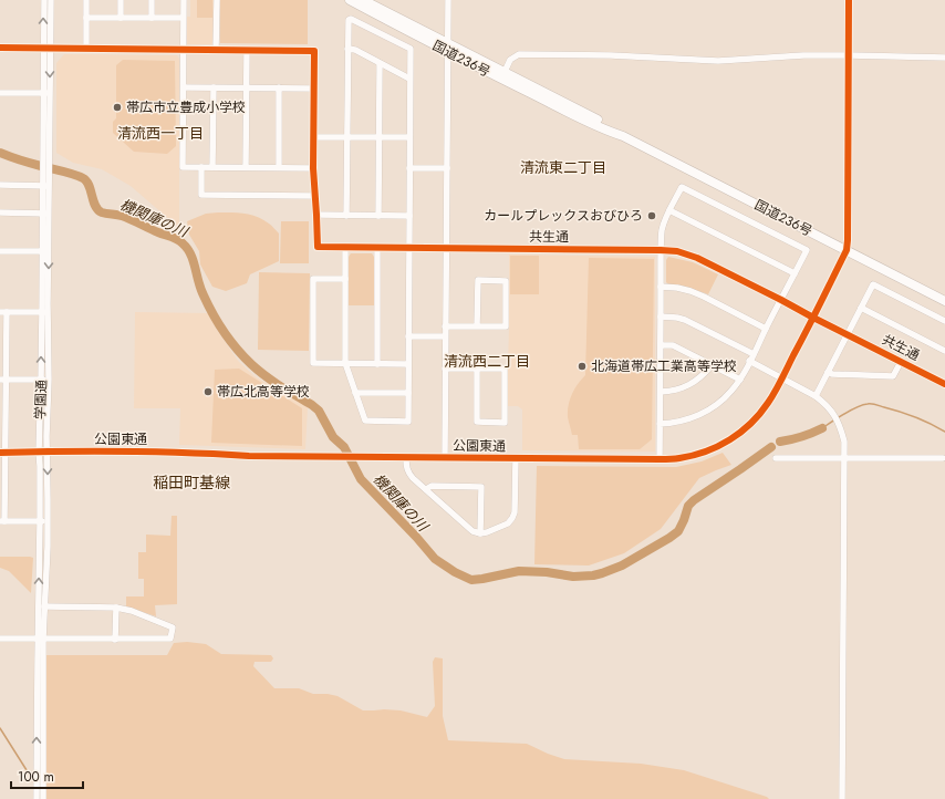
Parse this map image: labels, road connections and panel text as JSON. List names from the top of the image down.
{
  "streets": {
    "highway": ["国道236号"],
    "street": ["共生通", "学園通", "公園東通"]
  },
  "crossings": [
    ["国道236号", "公園東通"],
    ["共生通", "公園東通"],
    ["学園通", "公園東通"]
  ],
  "districts": [
    "清流西一丁目",
    "清流東二丁目",
    "清流西二丁目",
    "稲田町基線"
  ],
  "water": ["機関庫の川"],
  "places": [
    "帯広市立豊成小学校",
    "カールプレックスおびひろ",
    "北海道帯広工業高等学校",
    "帯広北高等学校"
  ],
  "scale_bar": "100 m"
}
